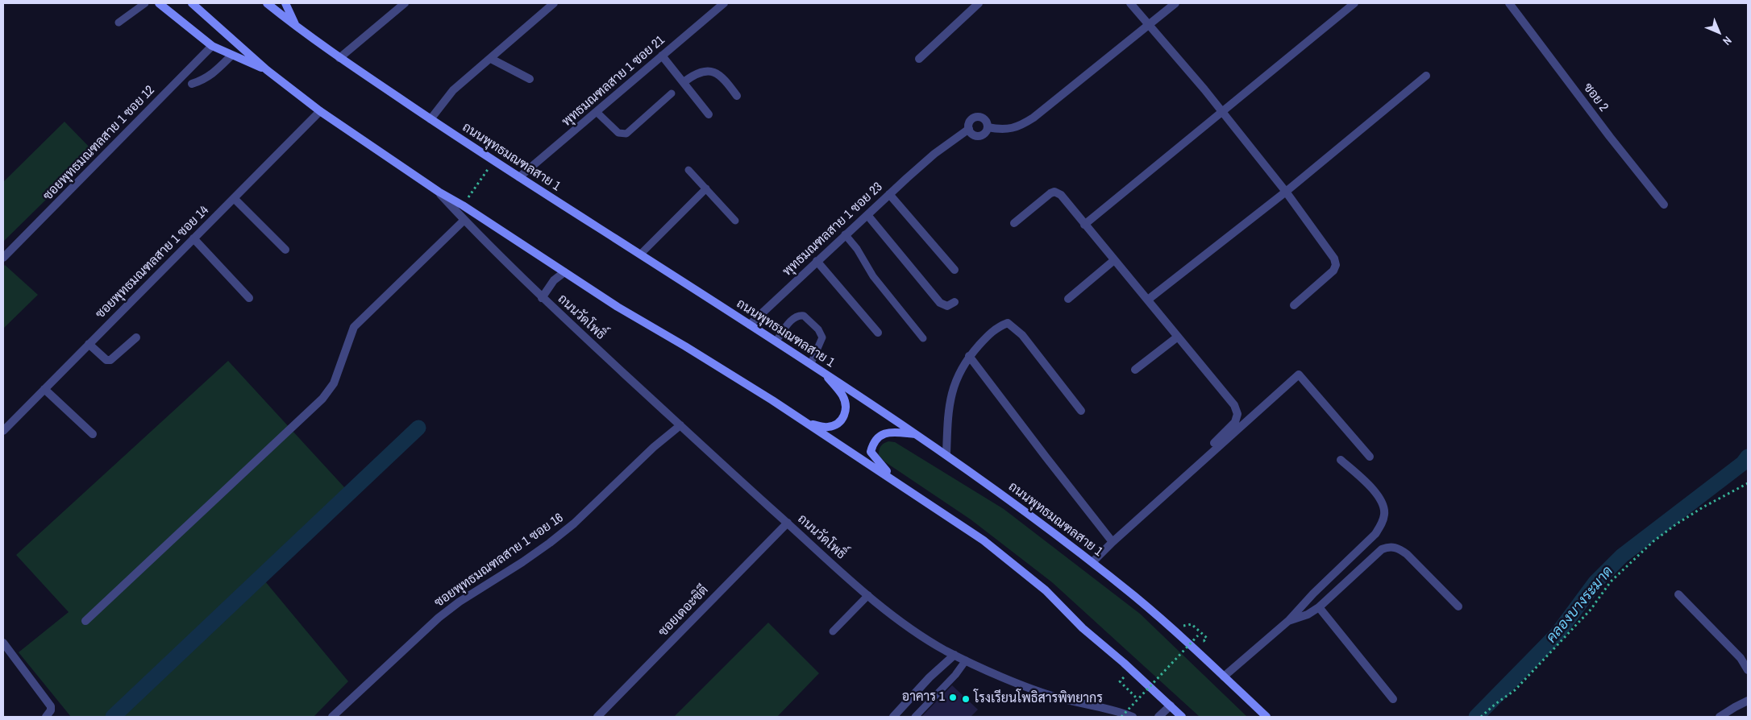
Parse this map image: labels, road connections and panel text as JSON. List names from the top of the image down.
{
  "streets": {
    "main road": ["ถนนพุทธมณฑลสาย 1"],
    "street": [
      "พุทธมณฑลสาย 1 ซอย 21",
      "ซอย 2",
      "ซอยพุทธมณฑลสาย 1 ซอย 12",
      "พุทธมณฑลสาย 1 ซอย 23",
      "ซอยพุทธมณฑลสาย 1 ซอย 14",
      "ถนนวัดโพธิ์",
      "ซอยพุทธมณฑลสาย 1 ซอย 16",
      "ซอยเดอะซิตี"
    ]
  },
  "crossings": [
    ["พุทธมณฑลสาย 1 ซอย 21", "ถนนพุทธมณฑลสาย 1"],
    ["ถนนพุทธมณฑลสาย 1", "พุทธมณฑลสาย 1 ซอย 23"],
    ["ถนนวัดโพธิ์", "ซอยพุทธมณฑลสาย 1 ซอย 16"],
    ["ถนนวัดโพธิ์", "ซอยเดอะซิตี"]
  ],
  "water": ["คลองบางระมาด"],
  "places": ["อาคาร 1", "โรงเรียนโพธิสารพิทยากร"],
  "north": "bottom right"
}
